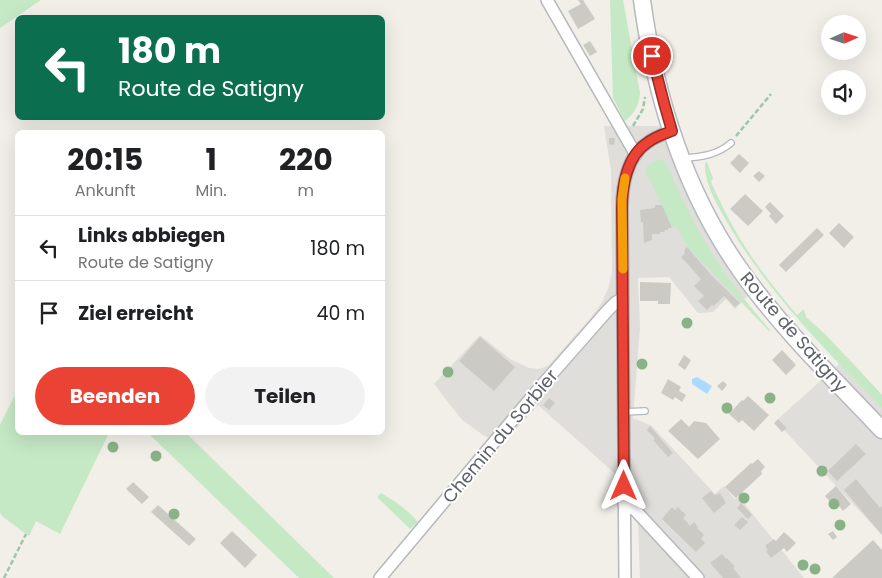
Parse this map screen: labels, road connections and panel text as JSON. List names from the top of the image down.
{
  "streets": {
    "street": ["Route de Satigny", "Chemin du Sorbier"]
  },
  "north": "right",
  "page": {
    "turn": ["180 m", "Route de Satigny"],
    "eta": [
      "20:15",
      "Ankunft",
      "1",
      "Min.",
      "220",
      "m"
    ],
    "list": [
      {
        "name": "Links abbiegen",
        "note": "Route de Satigny",
        "value": "180 m"
      },
      {
        "name": "Ziel erreicht",
        "value": "40 m"
      }
    ],
    "buttons": ["Beenden", "Teilen"]
  }
}
